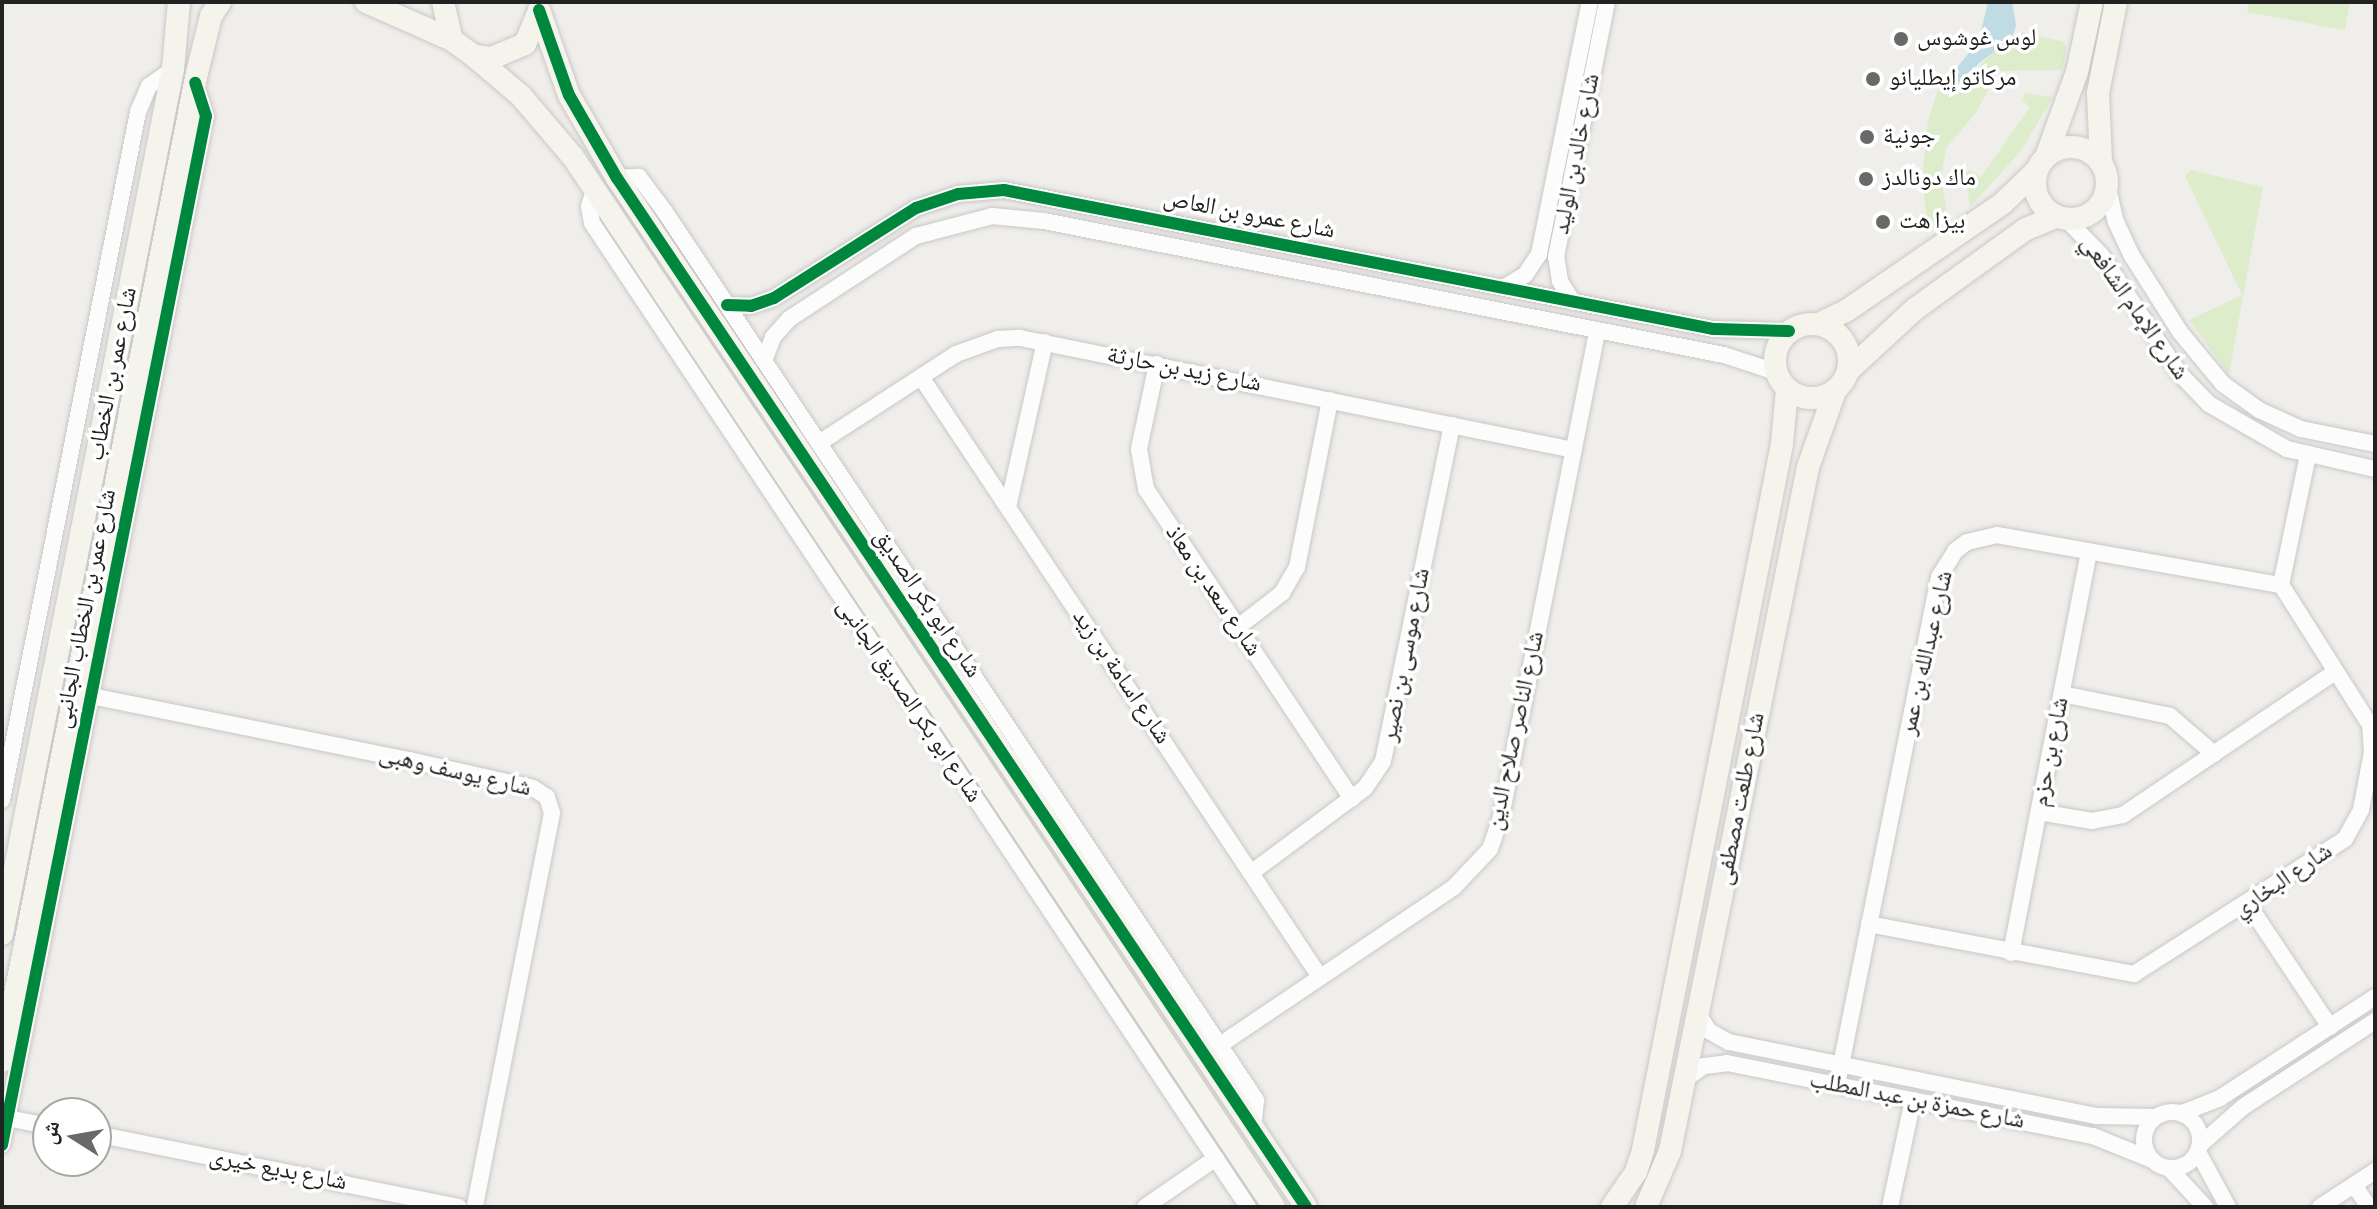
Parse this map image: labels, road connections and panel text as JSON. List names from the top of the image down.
{
  "streets": {
    "street": [
      "شارع خالد بن الوليد",
      "شارع عمرو بن العاص",
      "شارع الإمام الشافعي",
      "شارع زيد بن حارثة",
      "شارع عمر بن الخطاب",
      "شارع سعد بن معاذ",
      "شارع ابو بكر الصديق",
      "شارع عمر بن الخطاب الجانبى",
      "شارع عبدالله بن عمر",
      "شارع موسى بن نصير",
      "شارع اسامة بن زيد",
      "شارع ابو بكر الصديق الجانبى",
      "شارع الناصر صلاح الدين",
      "شارع بن حزم",
      "شارع يوسف وهبى",
      "شارع طلعت مصطفى",
      "شارع البخاري",
      "شارع حمزة بن عبد المطلب",
      "شارع بديع خيرى"
    ]
  },
  "crossings": [
    ["شارع خالد بن الوليد", "شارع عمرو بن العاص"],
    ["شارع عمرو بن العاص", "شارع الناصر صلاح الدين"],
    ["شارع عمرو بن العاص", "شارع طلعت مصطفى"],
    ["شارع زيد بن حارثة", "شارع سعد بن معاذ"],
    ["شارع زيد بن حارثة", "شارع موسى بن نصير"],
    ["شارع زيد بن حارثة", "شارع اسامة بن زيد"],
    ["شارع زيد بن حارثة", "شارع الناصر صلاح الدين"],
    ["شارع عمر بن الخطاب", "شارع عمر بن الخطاب الجانبى"],
    ["شارع سعد بن معاذ", "شارع موسى بن نصير"],
    ["شارع ابو بكر الصديق", "شارع ابو بكر الصديق الجانبى"],
    ["شارع عمر بن الخطاب الجانبى", "شارع يوسف وهبى"],
    ["شارع عبدالله بن عمر", "شارع بن حزم"],
    ["شارع عبدالله بن عمر", "شارع البخاري"],
    ["شارع عبدالله بن عمر", "شارع حمزة بن عبد المطلب"],
    ["شارع موسى بن نصير", "شارع اسامة بن زيد"],
    ["شارع اسامة بن زيد", "شارع الناصر صلاح الدين"],
    ["شارع بن حزم", "شارع البخاري"],
    ["شارع طلعت مصطفى", "شارع حمزة بن عبد المطلب"]
  ],
  "places": [
    "لوس غوشوس",
    "مركاتو إيطليانو",
    "جونية",
    "ماك دونالدز",
    "بيزا هت"
  ],
  "north": "left"
}
